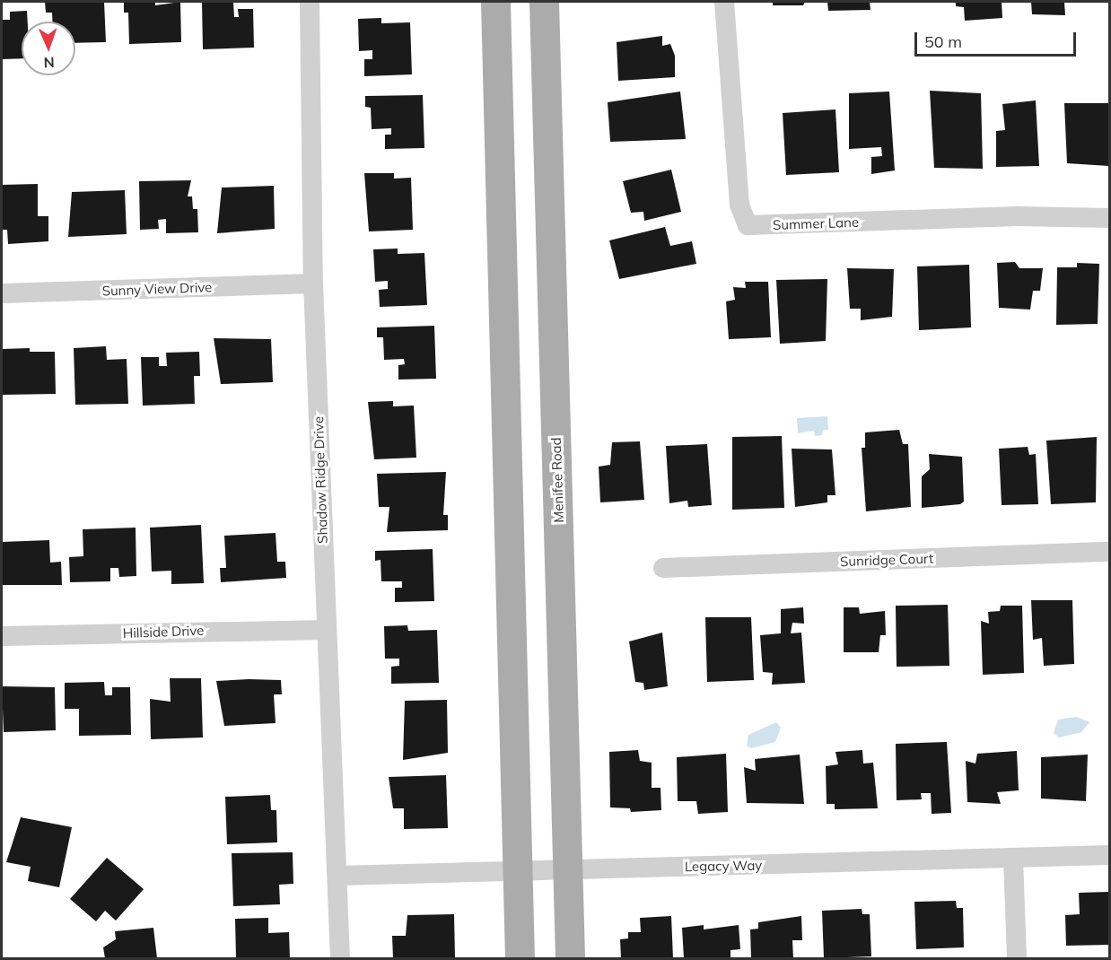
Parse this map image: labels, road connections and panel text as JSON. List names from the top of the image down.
{
  "streets": {
    "main road": ["Menifee Road"],
    "street": [
      "Summer Lane",
      "Sunny View Drive",
      "Shadow Ridge Drive",
      "Sunridge Court",
      "Hillside Drive",
      "Legacy Way"
    ]
  },
  "crossings": [
    ["Sunny View Drive", "Shadow Ridge Drive"],
    ["Shadow Ridge Drive", "Hillside Drive"],
    ["Shadow Ridge Drive", "Legacy Way"],
    ["Menifee Road", "Legacy Way"]
  ],
  "scale_bar": "50 m",
  "north": "bottom"
}
